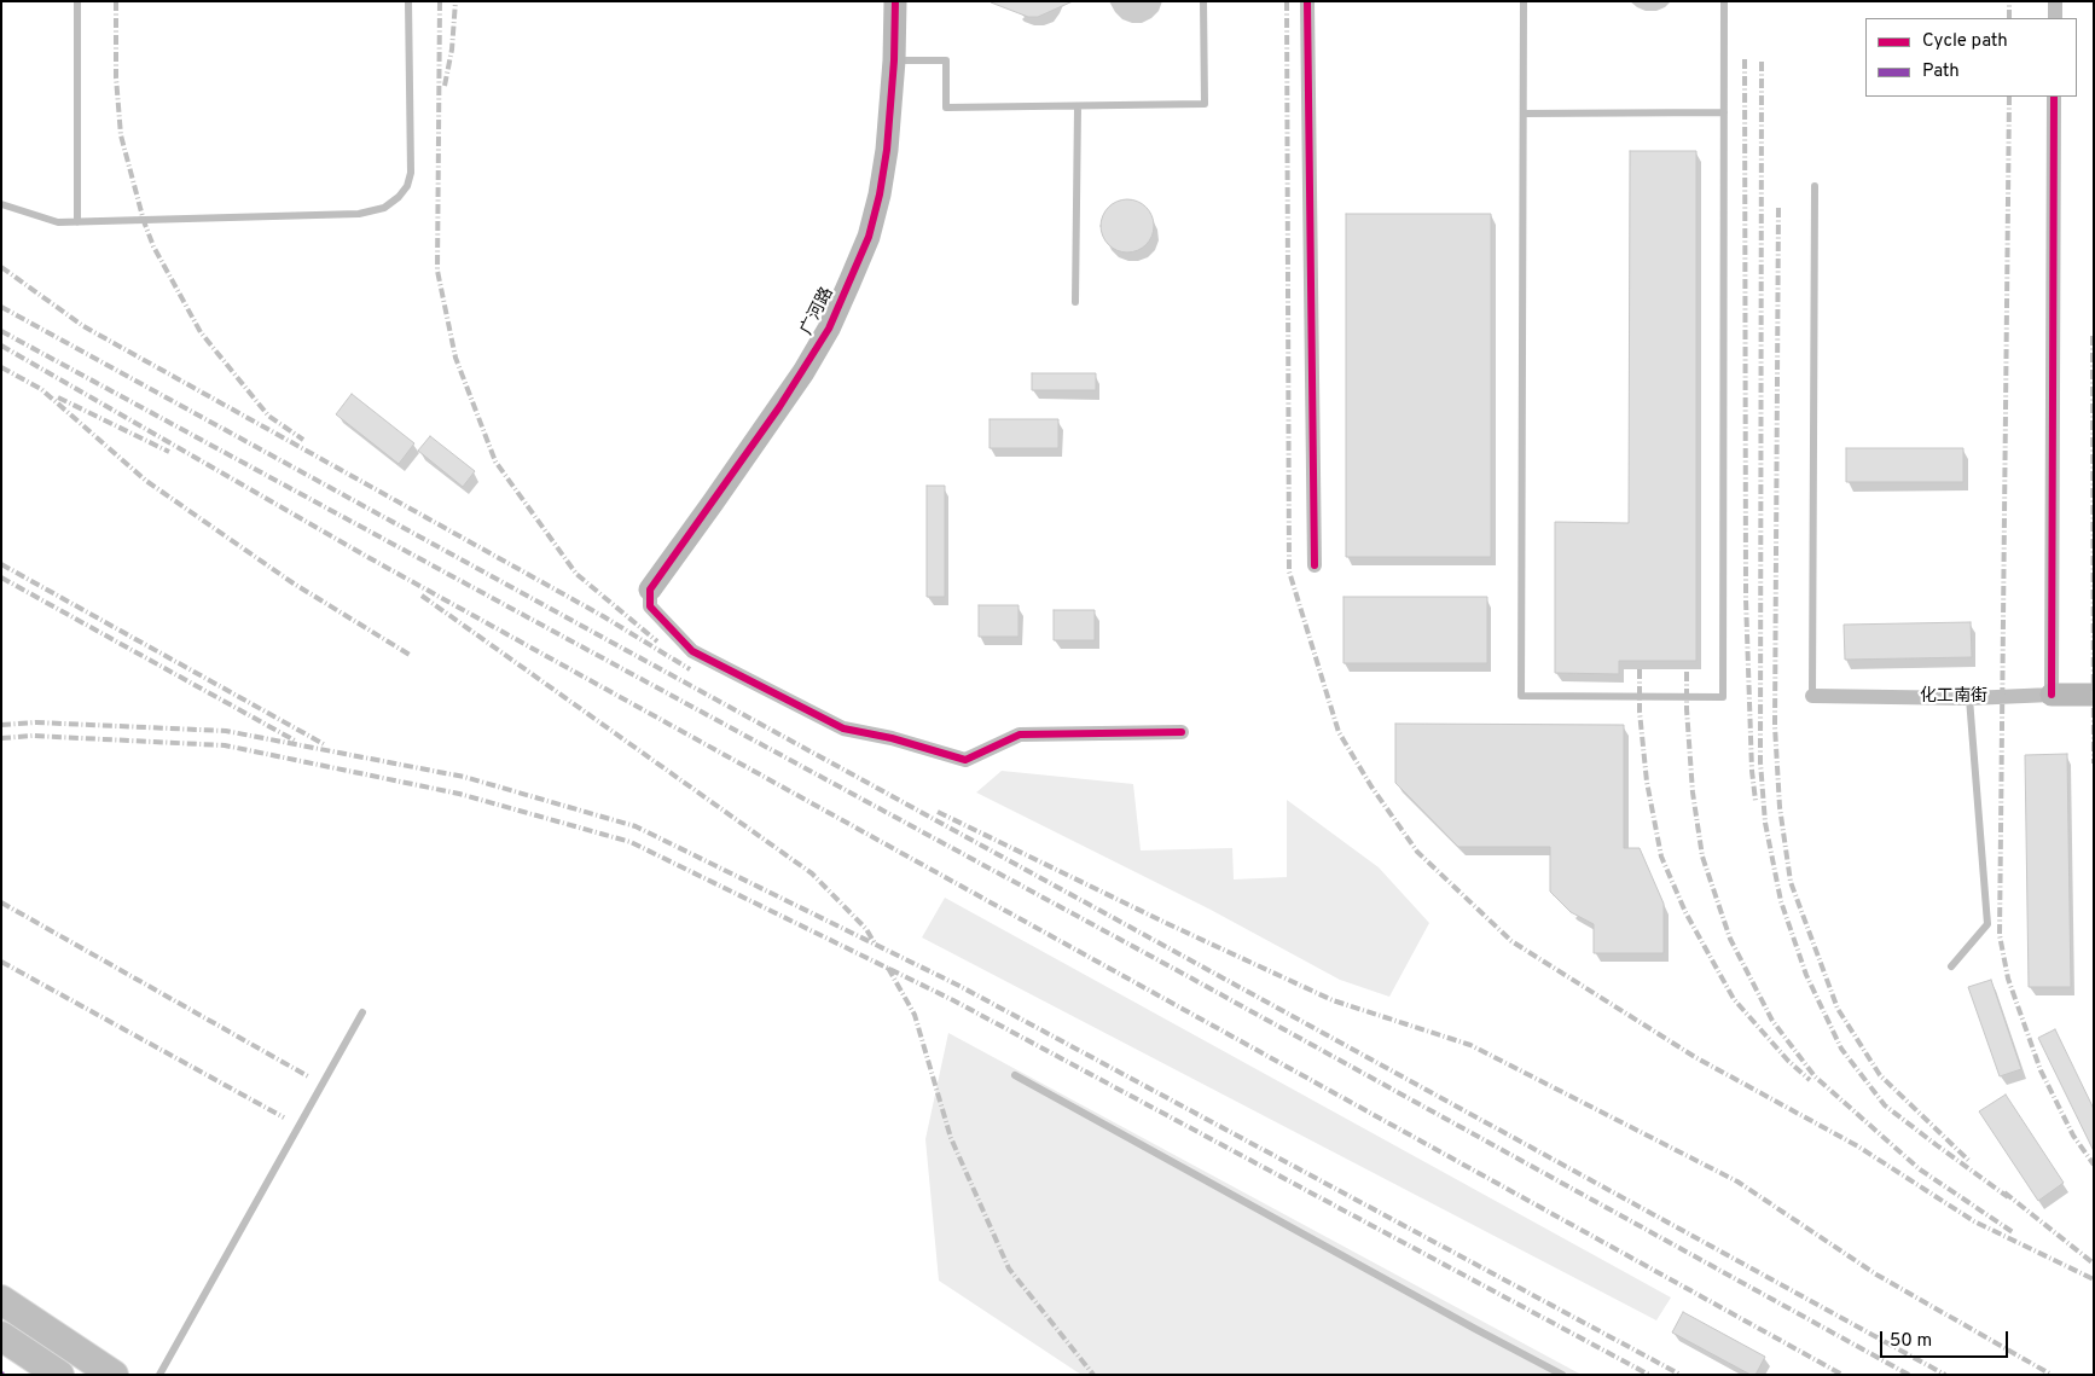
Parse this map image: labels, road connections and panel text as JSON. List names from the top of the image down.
{
  "streets": {
    "street": ["广河路", "化工南街"]
  },
  "legend": ["Cycle path", "Path"],
  "scale_bar": "50 m"
}
